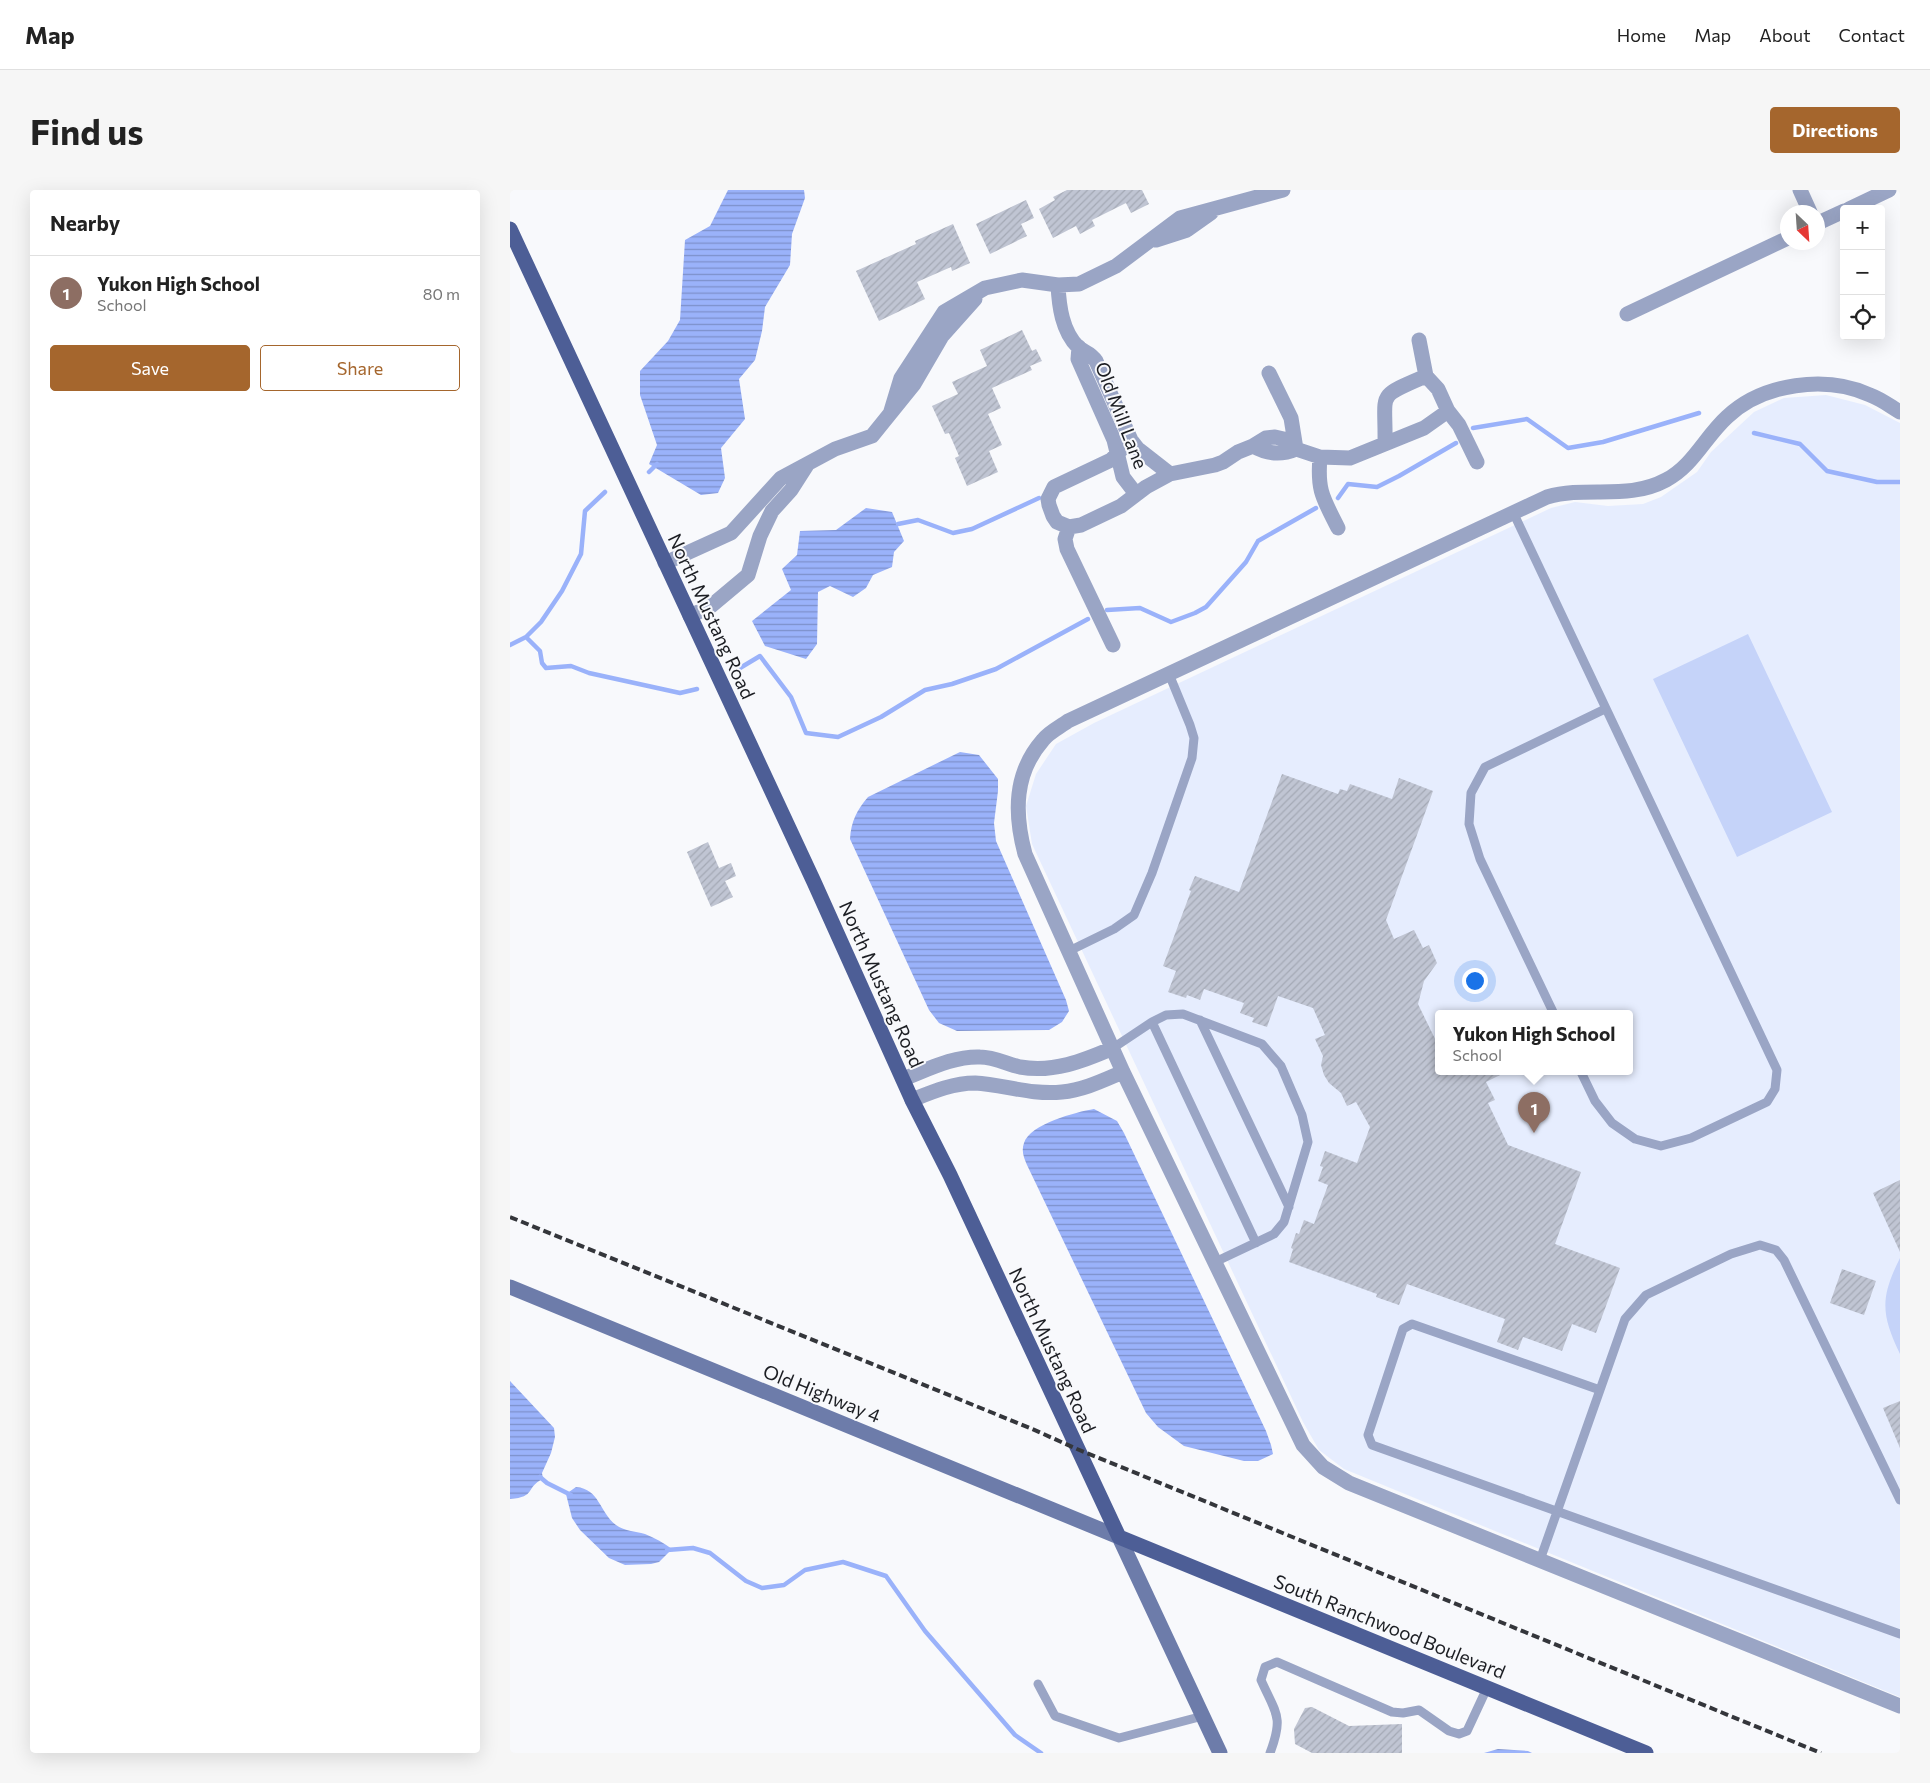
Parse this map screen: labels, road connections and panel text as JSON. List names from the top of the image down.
{
  "streets": {
    "main road": ["North Mustang Road", "Old Highway 4", "South Ranchwood Boulevard"],
    "street": ["Old Mill Lane"]
  },
  "crossings": [
    ["North Mustang Road", "Old Highway 4"],
    ["North Mustang Road", "South Ranchwood Boulevard"],
    ["Old Highway 4", "South Ranchwood Boulevard"]
  ],
  "north": "bottom right",
  "page": {
    "header": "Map",
    "nav": [
      "Home",
      "Map",
      "About",
      "Contact"
    ],
    "buttons": [
      "Directions",
      ["Save", "Share"]
    ],
    "title": "Find us",
    "heading": "Nearby",
    "map_buttons": ["+", "−"],
    "list": [
      {
        "mark": "1",
        "name": "Yukon High School",
        "note": "School",
        "value": "80 m"
      }
    ],
    "popup": ["Yukon High School", "School"],
    "pins": "1"
  }
}
